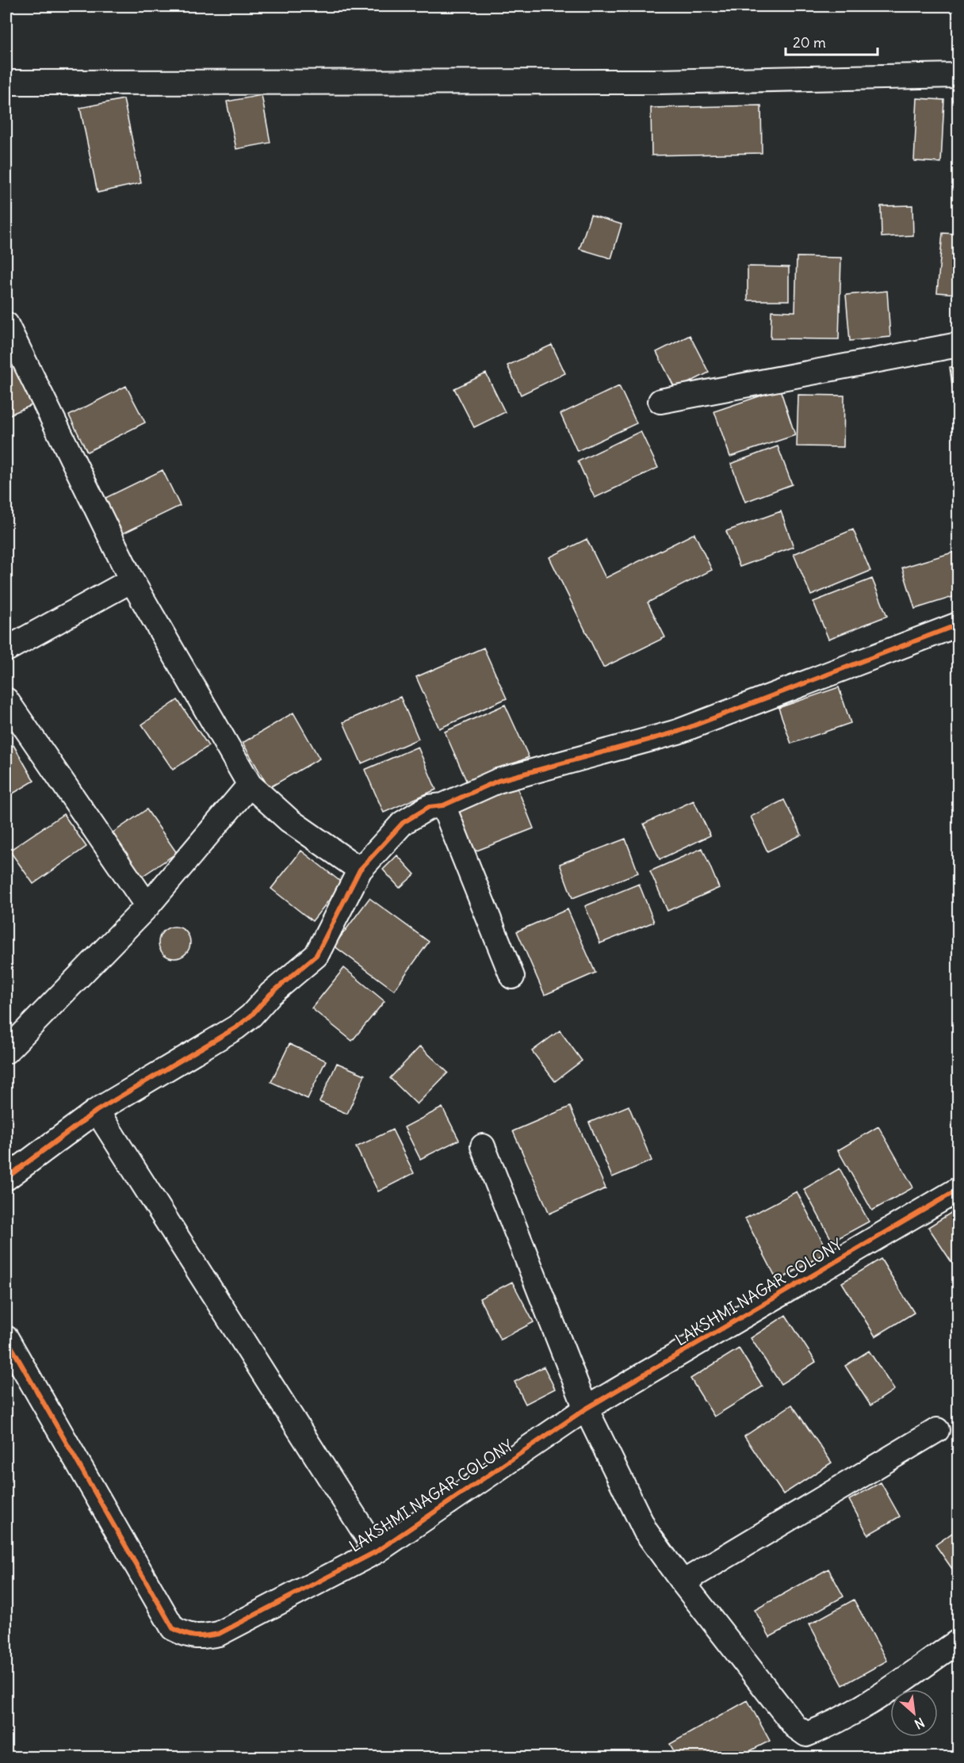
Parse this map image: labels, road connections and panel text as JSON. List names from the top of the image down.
{
  "streets": {
    "street": ["LAKSHMI NAGAR COLONY"]
  },
  "scale_bar": "20 m",
  "north": "bottom right"
}
